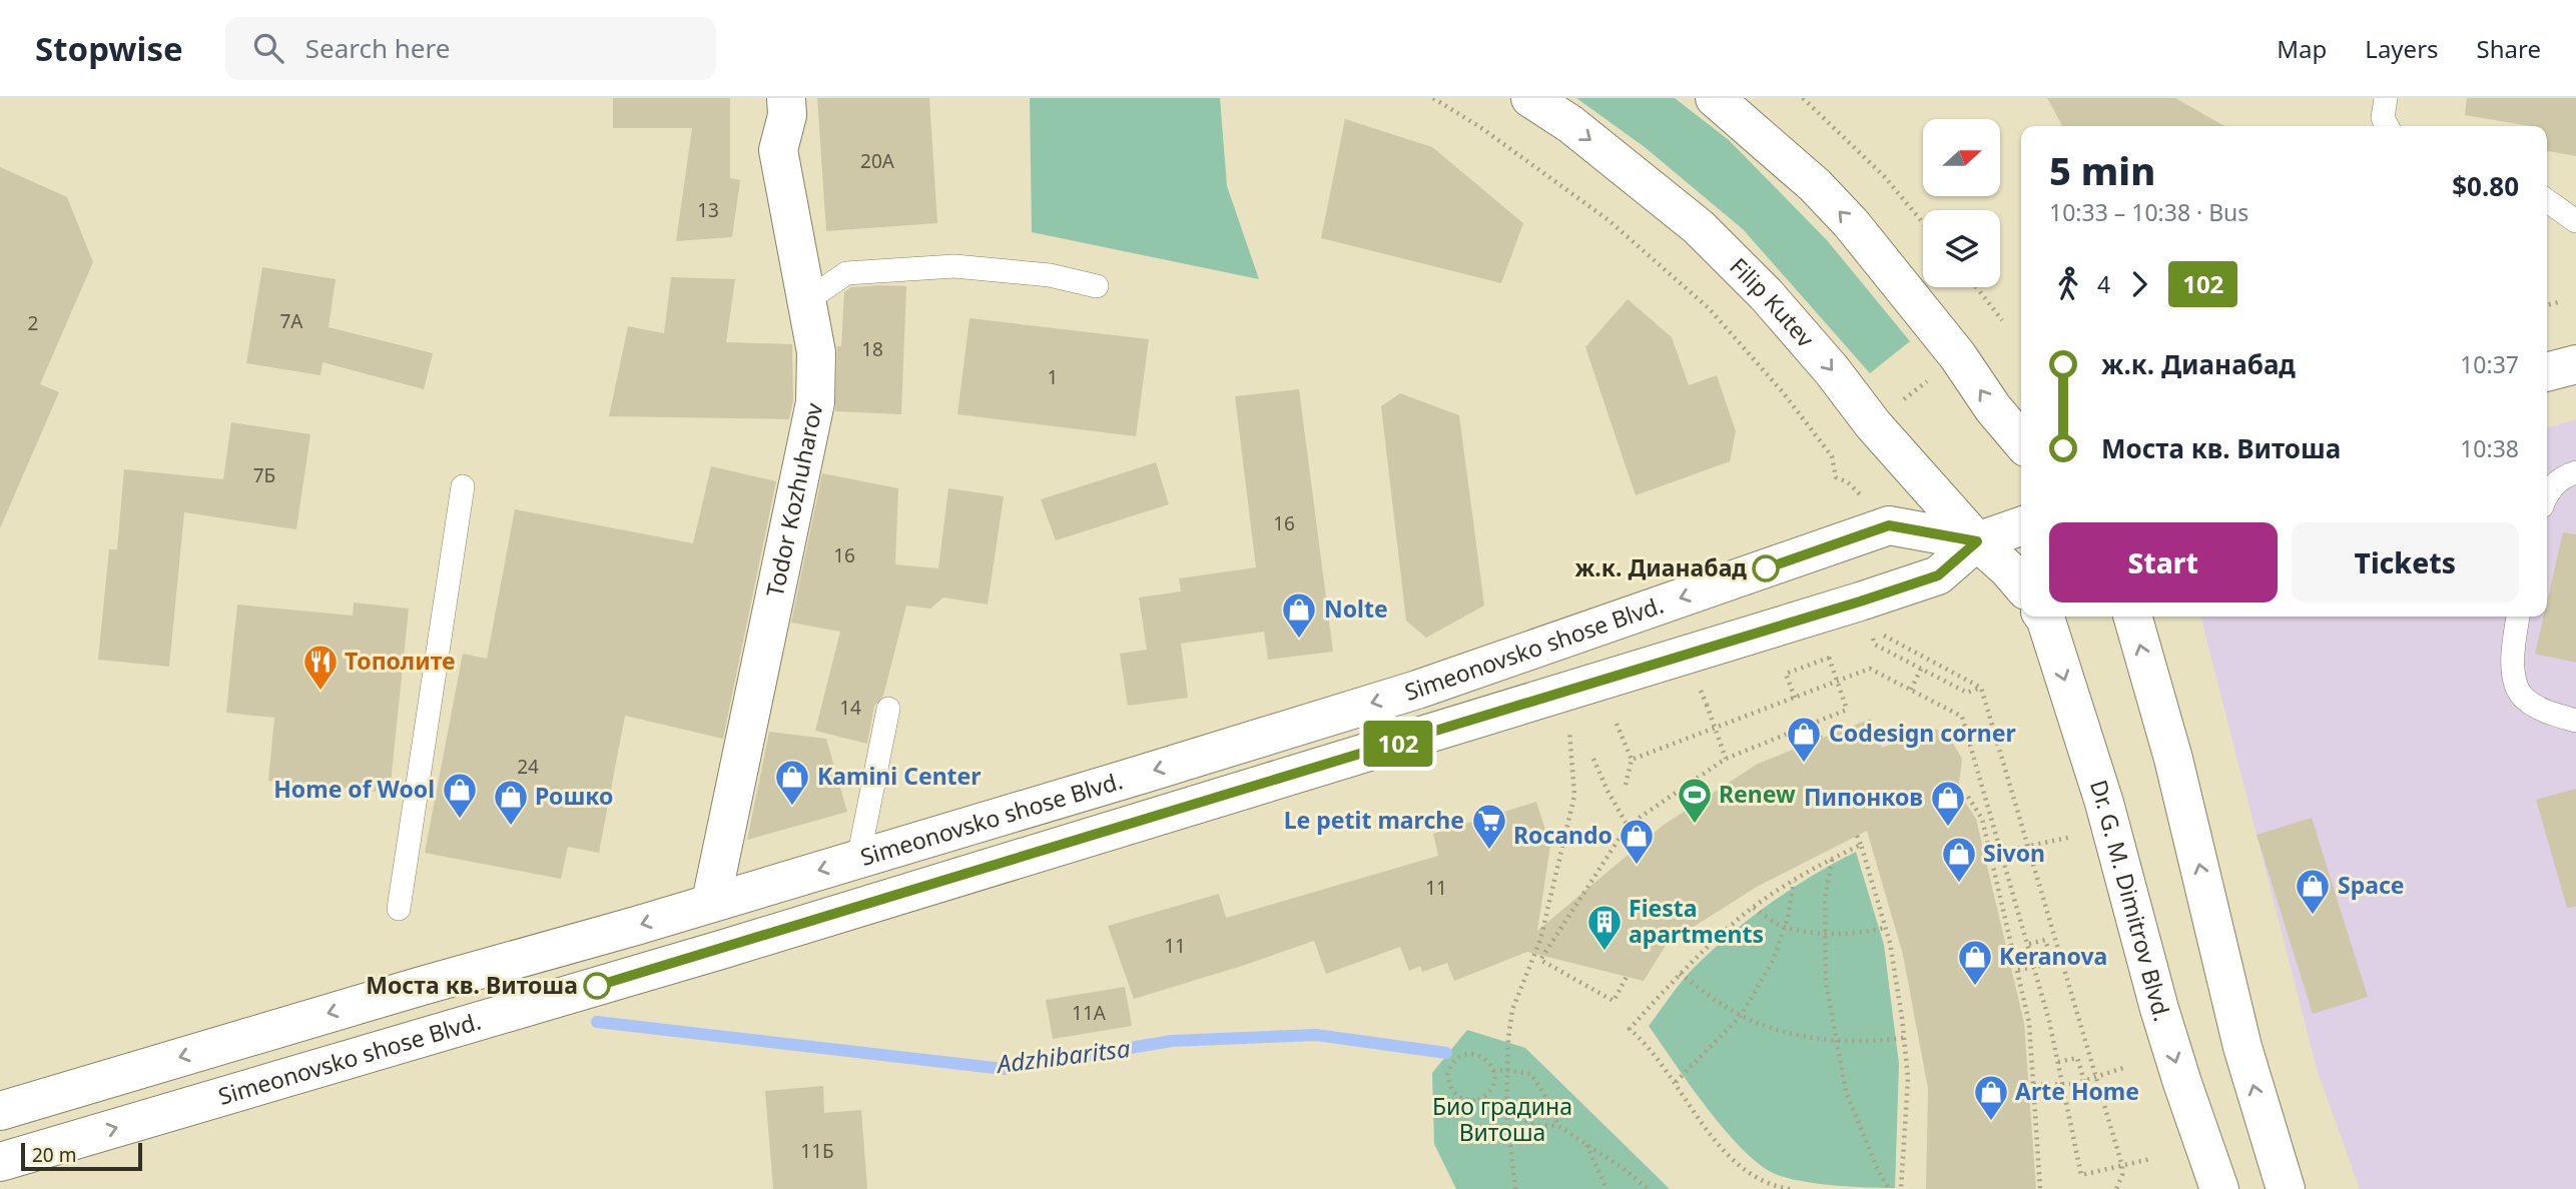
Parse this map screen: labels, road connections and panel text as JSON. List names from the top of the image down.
{
  "streets": {
    "main road": [
      "Filip Kutev",
      "Todor Kozhuharov",
      "Simeonovsko shose Blvd.",
      "Dr. G. M. Dimitrov Blvd."
    ]
  },
  "crossings": [
    ["Filip Kutev", "Simeonovsko shose Blvd."],
    ["Todor Kozhuharov", "Simeonovsko shose Blvd."]
  ],
  "water": ["Adzhibaritsa"],
  "parks": ["Био градина Витоша"],
  "places": {
    "other": ["ж.к. Дианабад", "Моста кв. Витоша"],
    "shop": [
      "Nolte",
      "Codesign corner",
      "Kamini Center",
      "Home of Wool",
      "Рошко",
      "Пипонков",
      "Rocando",
      "Sivon",
      "Space",
      "Keranova",
      "Arte Home"
    ],
    "restaurant": ["Тополите"],
    "sports": ["Renew"],
    "supermarket": ["Le petit marche"],
    "building": ["Fiesta apartments"]
  },
  "lines": ["bus line 102"],
  "house_numbers": [
    "20А",
    "13",
    "7А",
    "2",
    "18",
    "1",
    "7Б",
    "16",
    "16",
    "14",
    "24",
    "11",
    "11",
    "11А",
    "11Б"
  ],
  "scale_bar": "20 m",
  "north": "right",
  "page": {
    "header": "Stopwise",
    "search": "Search here",
    "nav": ["Map", "Layers", "Share"],
    "on_map": "102",
    "heading": ["5 min", "10:33 – 10:38 · Bus", "$0.80"],
    "legs": ["4", "102"],
    "list": [
      {
        "name": "ж.к. Дианабад",
        "value": "10:37"
      },
      {
        "name": "Моста кв. Витоша",
        "value": "10:38"
      }
    ],
    "buttons": ["Start", "Tickets"],
    "scale": "20 m"
  }
}
